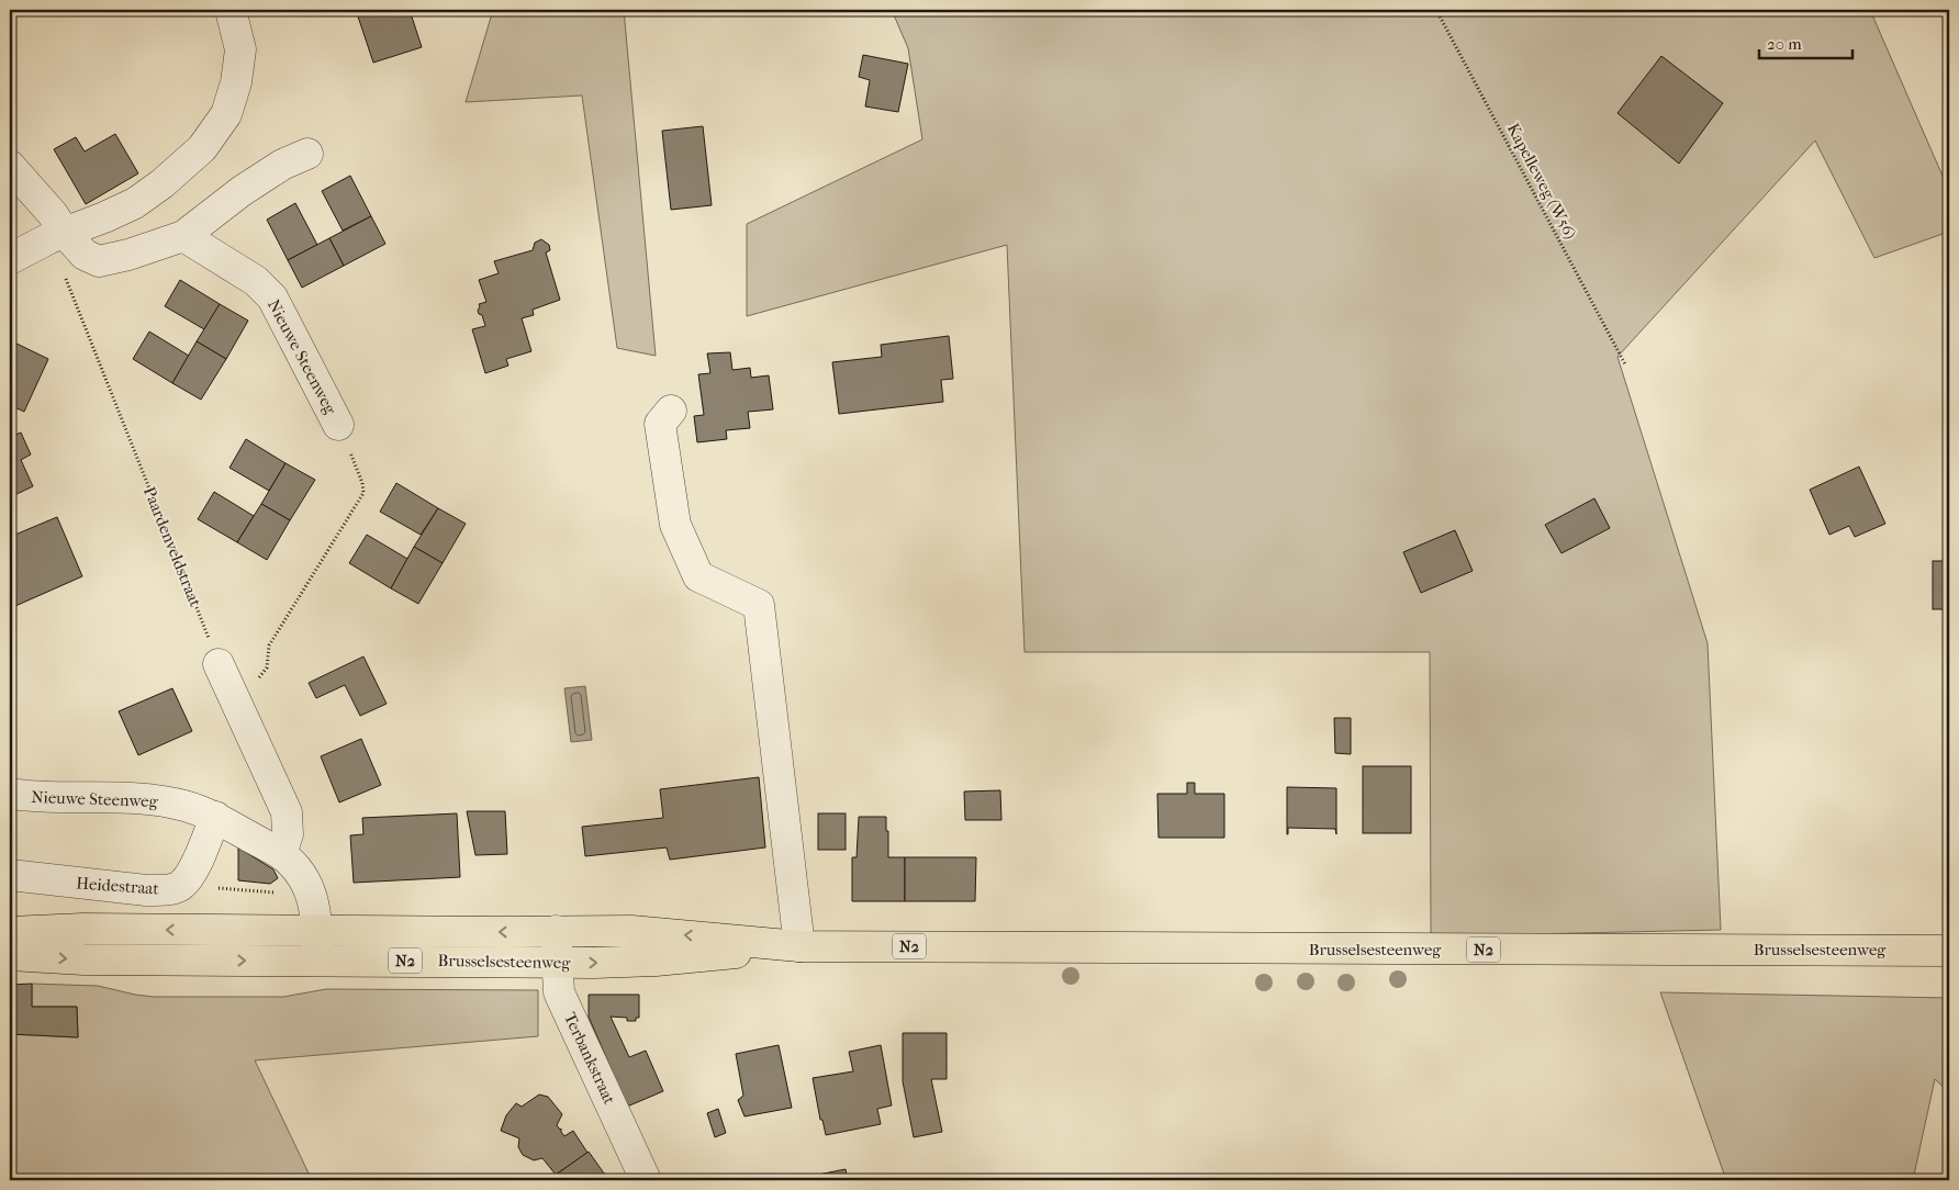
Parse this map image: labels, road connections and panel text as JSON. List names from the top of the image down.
{
  "streets": {
    "main road": ["N2", "Brusselsesteenweg"],
    "street": ["Nieuwe Steenweg", "Heidestraat", "Terbankstraat"],
    "path": ["Kapelleweg (W56)", "Paardenveldstraat"]
  },
  "crossings": [
    ["Nieuwe Steenweg", "Heidestraat"],
    ["Nieuwe Steenweg", "Brusselsesteenweg"],
    ["Brusselsesteenweg", "Terbankstraat"]
  ],
  "scale_bar": "20 m"
}
